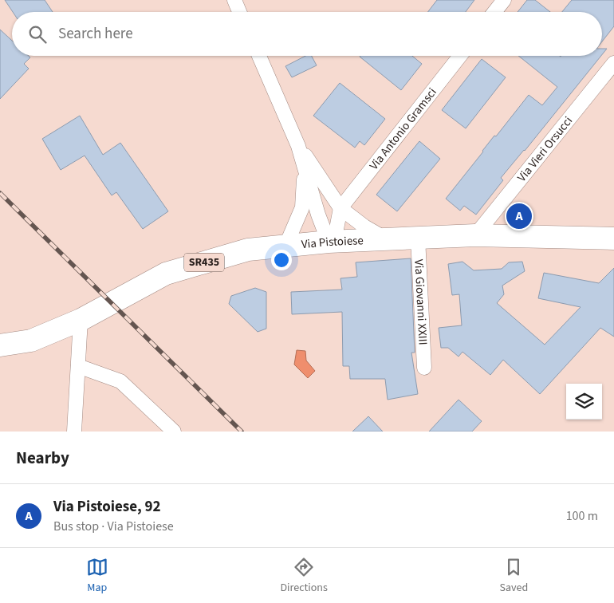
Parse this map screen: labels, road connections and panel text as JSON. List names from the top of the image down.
{
  "streets": {
    "main road": ["Via Pistoiese", "SR435"],
    "street": ["Via Antonio Gramsci", "Via Vieri Orsucci", "Via Giovanni XXIII"]
  },
  "crossings": [
    ["Via Vieri Orsucci", "Via Pistoiese"],
    ["Via Pistoiese", "Via Giovanni XXIII"]
  ],
  "page": {
    "search": "Search here",
    "pins": "A",
    "heading": "Nearby",
    "list": [
      {
        "mark": "A",
        "name": "Via Pistoiese, 92",
        "note": "Bus stop · Via Pistoiese",
        "value": "100 m"
      }
    ],
    "nav": ["Map", "Directions", "Saved"]
  }
}
